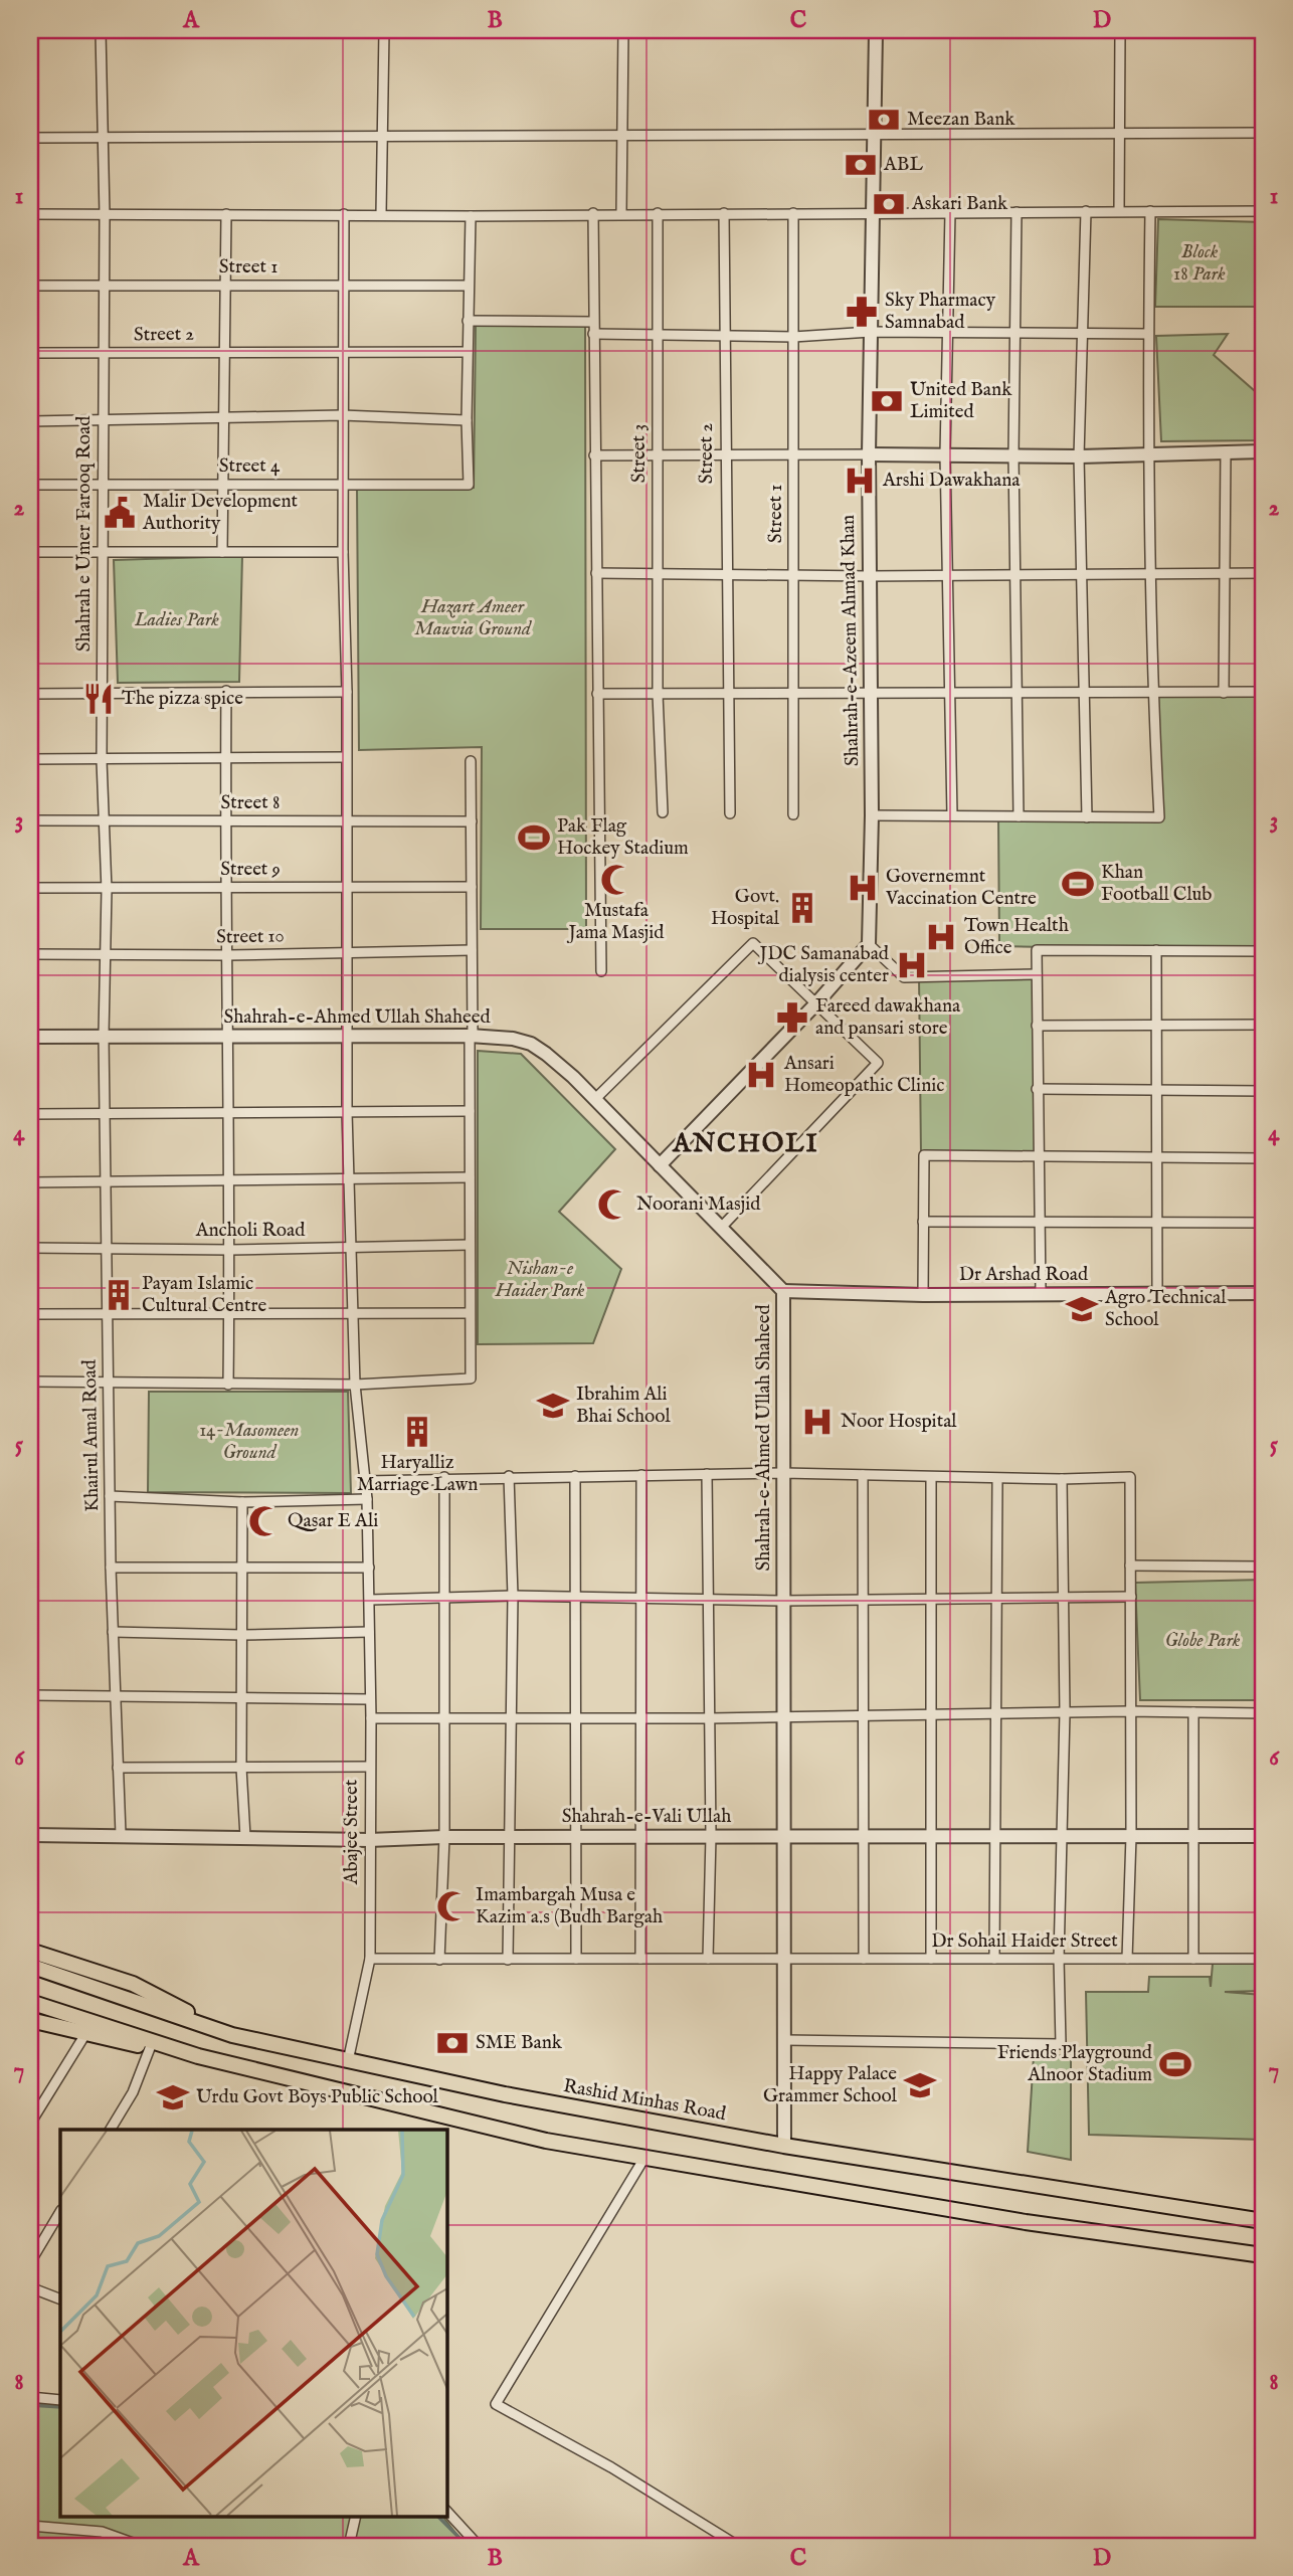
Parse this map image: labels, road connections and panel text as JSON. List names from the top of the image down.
{
  "streets": {
    "main road": ["Rashid Minhas Road"],
    "street": [
      "Street 1",
      "Street 2",
      "Street 3",
      "Street 4",
      "Shahrah e Umer Farooq Road",
      "Shahrah-e-Azeem Ahmad Khan",
      "Street 8",
      "Street 9",
      "Street 10",
      "Shahrah-e-Ahmed Ullah Shaheed",
      "Ancholi Road",
      "Dr Arshad Road",
      "Khairul Amal Road",
      "Shahrah-e-Vali Ullah",
      "Abajee Street",
      "Dr Sohail Haider Street"
    ]
  },
  "crossings": [
    ["Street 1", "Shahrah e Umer Farooq Road"],
    ["Street 1", "Abajee Street"],
    ["Street 2", "Shahrah e Umer Farooq Road"],
    ["Street 2", "Abajee Street"],
    ["Street 4", "Shahrah e Umer Farooq Road"],
    ["Street 4", "Abajee Street"],
    ["Shahrah e Umer Farooq Road", "Street 8"],
    ["Shahrah e Umer Farooq Road", "Street 9"],
    ["Shahrah e Umer Farooq Road", "Street 10"],
    ["Shahrah e Umer Farooq Road", "Shahrah-e-Ahmed Ullah Shaheed"],
    ["Shahrah e Umer Farooq Road", "Khairul Amal Road"],
    ["Street 8", "Abajee Street"],
    ["Street 9", "Abajee Street"],
    ["Street 10", "Abajee Street"],
    ["Shahrah-e-Ahmed Ullah Shaheed", "Dr Arshad Road"],
    ["Shahrah-e-Ahmed Ullah Shaheed", "Khairul Amal Road"],
    ["Shahrah-e-Ahmed Ullah Shaheed", "Shahrah-e-Vali Ullah"],
    ["Shahrah-e-Ahmed Ullah Shaheed", "Abajee Street"],
    ["Shahrah-e-Ahmed Ullah Shaheed", "Dr Sohail Haider Street"],
    ["Shahrah-e-Ahmed Ullah Shaheed", "Rashid Minhas Road"],
    ["Ancholi Road", "Khairul Amal Road"],
    ["Ancholi Road", "Abajee Street"],
    ["Khairul Amal Road", "Shahrah-e-Vali Ullah"],
    ["Shahrah-e-Vali Ullah", "Abajee Street"],
    ["Abajee Street", "Dr Sohail Haider Street"],
    ["Abajee Street", "Rashid Minhas Road"]
  ],
  "districts": ["ANCHOLI"],
  "parks": [
    "Block 18 Park",
    "Hazart Ameer Mauvia Ground",
    "Ladies Park",
    "Nishan-e Haider Park",
    "14-Masomeen Ground",
    "Globe Park"
  ],
  "places": {
    "bank": [
      "Meezan Bank",
      "ABL",
      "Askari Bank",
      "United Bank Limited",
      "SME Bank"
    ],
    "pharmacy": ["Sky Pharmacy Samnabad", "Fareed dawakhana and pansari store"],
    "hospital": [
      "Arshi Dawakhana",
      "Governemnt Vaccination Centre",
      "Town Health Office",
      "JDC Samanabad dialysis center",
      "Ansari Homeopathic Clinic",
      "Noor Hospital"
    ],
    "public building": ["Malir Development Authority"],
    "restaurant": ["The pizza spice"],
    "sports": ["Pak Flag Hockey Stadium", "Khan Football Club", "Friends Playground Alnoor Stadium"],
    "mosque": [
      "Mustafa Jama Masjid",
      "Noorani Masjid",
      "Qasar E Ali",
      "Imambargah Musa e Kazim a.s (Budh Bargah"
    ],
    "building": ["Govt. Hospital", "Payam Islamic Cultural Centre", "Haryalliz Marriage Lawn"],
    "school or university": [
      "Agro Technical School",
      "Ibrahim Ali Bhai School",
      "Happy Palace Grammer School",
      "Urdu Govt Boys Public School"
    ]
  },
  "grid": {
    "columns": [
      "A",
      "B",
      "C",
      "D"
    ],
    "rows": [
      "1",
      "2",
      "3",
      "4",
      "5",
      "6",
      "7",
      "8"
    ]
  }
}
